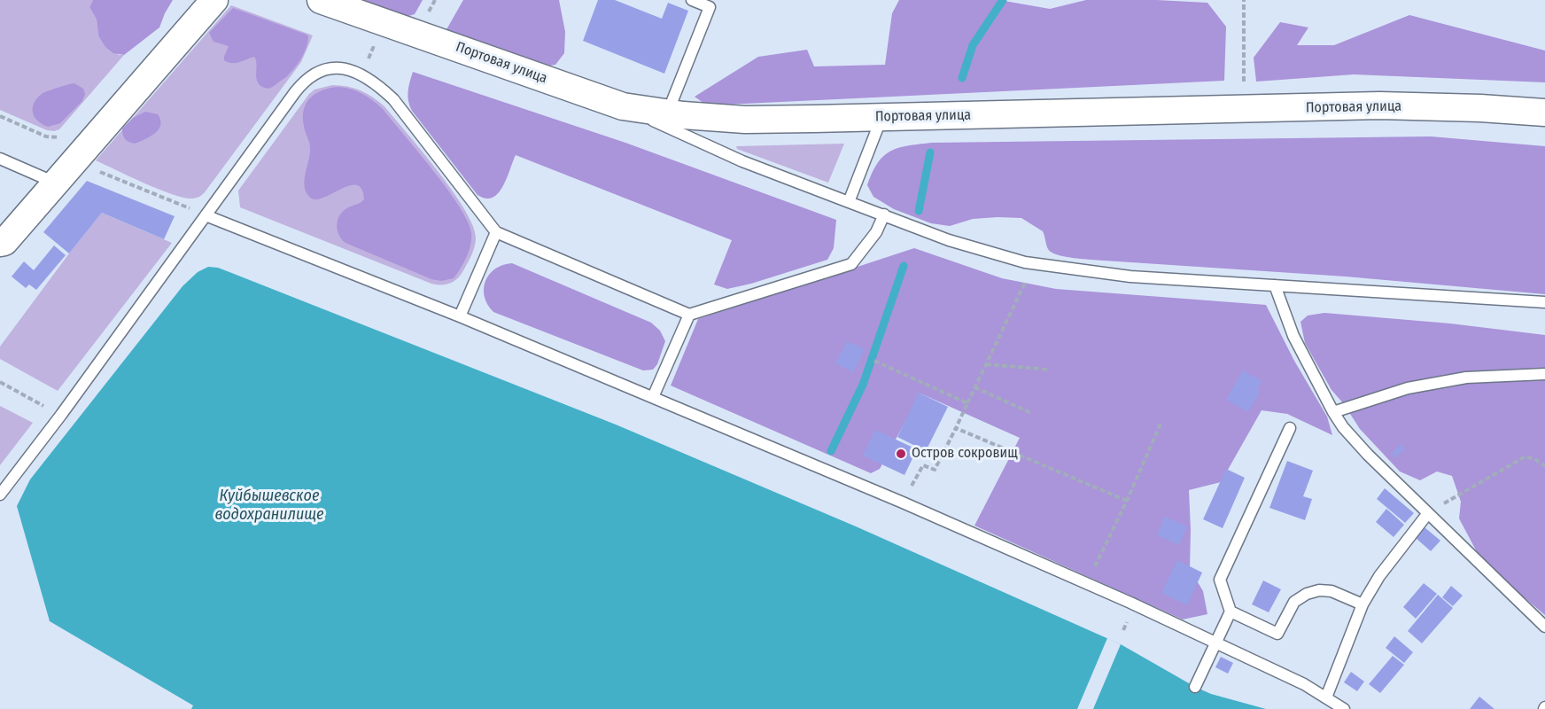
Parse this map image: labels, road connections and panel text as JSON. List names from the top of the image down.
{
  "streets": {
    "street": ["Портовая улица"]
  },
  "water": ["Куйбышевское водохранилище"],
  "places": ["Остров сокровищ"]
}
